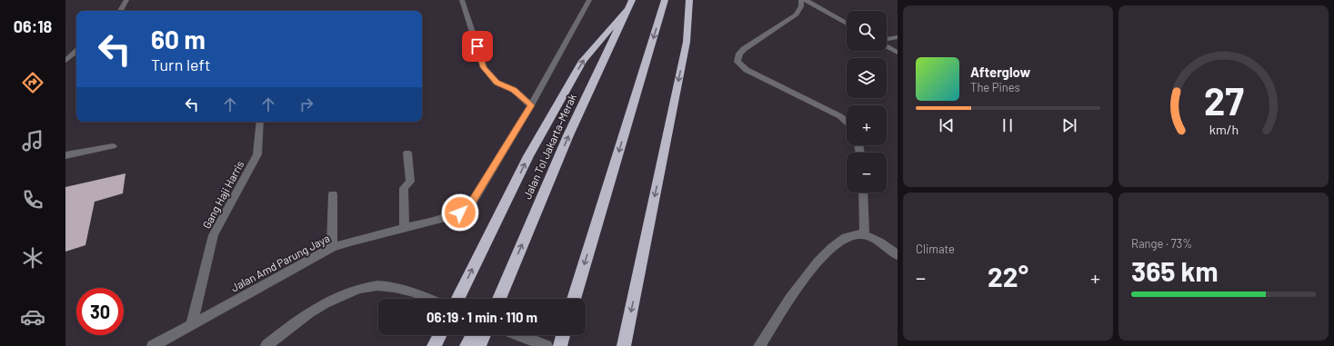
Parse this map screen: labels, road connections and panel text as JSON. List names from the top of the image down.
{
  "streets": {
    "highway": ["Jalan Tol Jakarta–Merak"],
    "street": ["Gang Haji Harris", "Jalan Amd Parung Jaya"]
  },
  "crossings": [
    ["Gang Haji Harris", "Jalan Amd Parung Jaya"]
  ],
  "page": {
    "tabs": "06:18",
    "map_buttons": ["+", "−"],
    "turn": ["60 m", "Turn left"],
    "song": ["Afterglow", "The Pines"],
    "tile": [
      "Climate",
      ["Range · 73%", "365 km"]
    ],
    "heat": ["−", "22°", "+"],
    "limit": "30",
    "trip": "06:19 · 1 min · 110 m",
    "gauge": ["27", "km/h"]
  }
}
